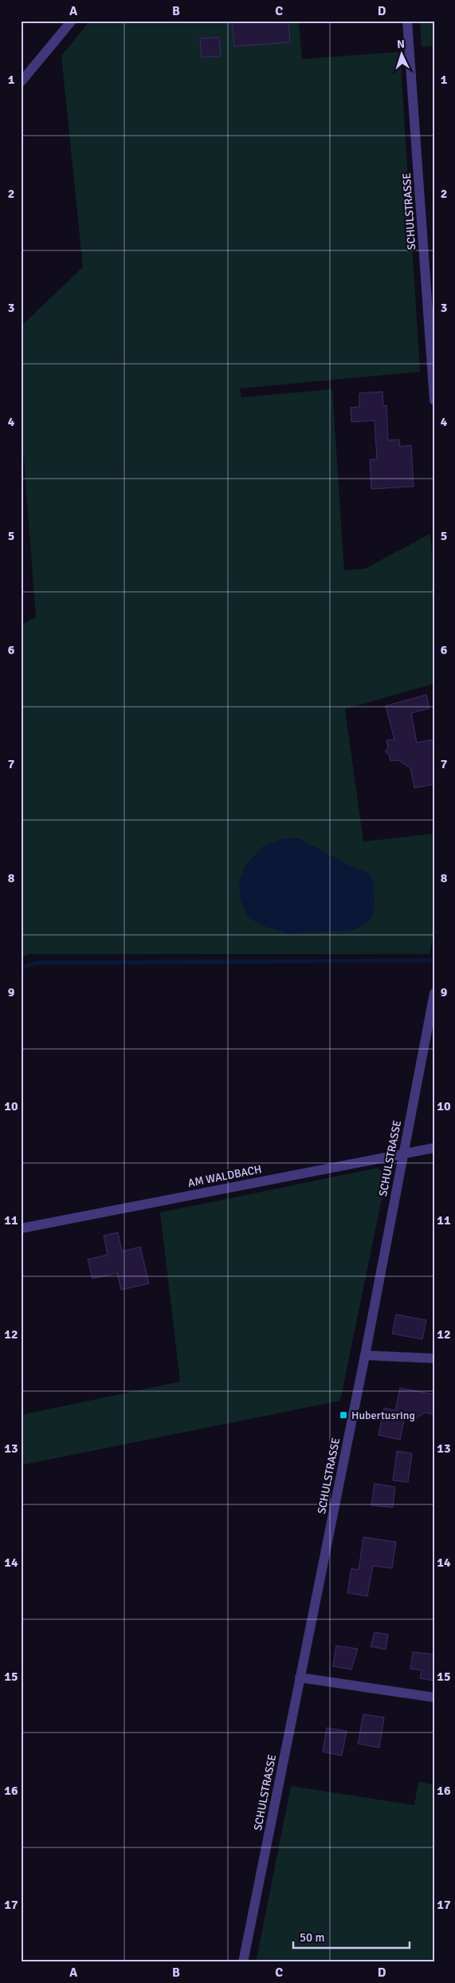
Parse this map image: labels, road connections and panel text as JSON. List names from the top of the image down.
{
  "streets": {
    "street": ["SCHULSTRASSE", "AM WALDBACH"]
  },
  "crossings": [
    ["SCHULSTRASSE", "AM WALDBACH"]
  ],
  "places": {
    "transit": ["Hubertusring"]
  },
  "scale_bar": "50 m",
  "north": "top",
  "grid": {
    "columns": [
      "A",
      "B",
      "C",
      "D"
    ],
    "rows": [
      "1",
      "2",
      "3",
      "4",
      "5",
      "6",
      "7",
      "8",
      "9",
      "10",
      "11",
      "12",
      "13",
      "14",
      "15",
      "16",
      "17"
    ]
  }
}
